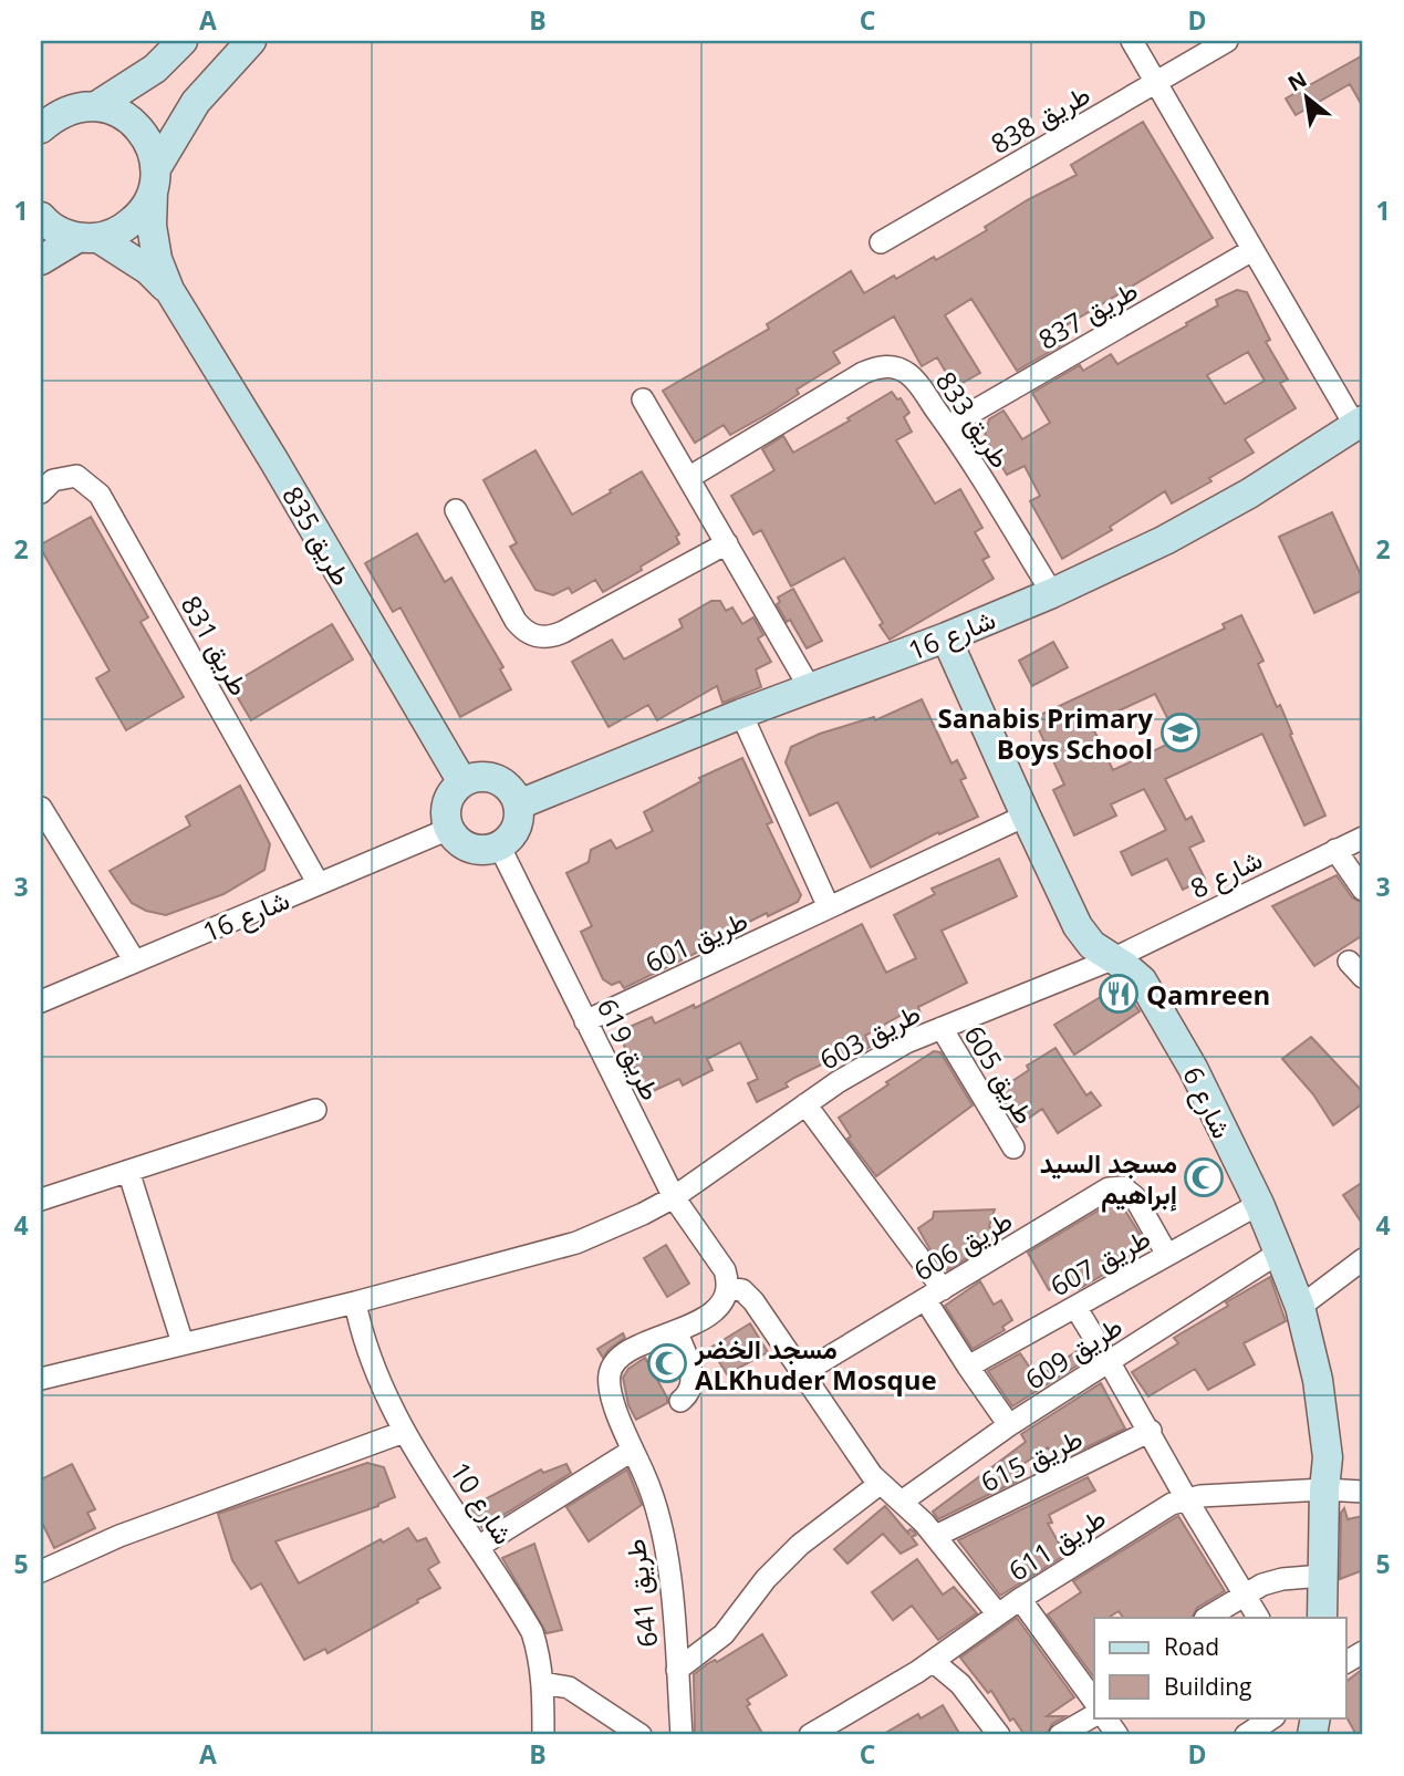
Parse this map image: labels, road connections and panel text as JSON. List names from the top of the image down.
{
  "streets": {
    "street": [
      "طريق 838",
      "طريق 837",
      "طريق 833",
      "طريق 835",
      "شارع 16",
      "طريق 831",
      "شارع 8",
      "طريق 601",
      "طريق 603",
      "طريق 619",
      "طريق 605",
      "شارع 6",
      "طريق 606",
      "طريق 607",
      "طريق 609",
      "طريق 615",
      "شارع 10",
      "طريق 611",
      "طريق 641"
    ]
  },
  "crossings": [
    ["طريق 837", "طريق 833"],
    ["طريق 833", "شارع 16"],
    ["طريق 835", "شارع 16"],
    ["طريق 835", "طريق 619"],
    ["شارع 16", "طريق 831"],
    ["شارع 16", "طريق 619"],
    ["شارع 16", "شارع 6"],
    ["شارع 8", "طريق 603"],
    ["شارع 8", "شارع 6"],
    ["طريق 601", "طريق 619"],
    ["طريق 601", "شارع 6"],
    ["طريق 603", "طريق 619"],
    ["طريق 603", "طريق 605"],
    ["طريق 603", "شارع 6"],
    ["طريق 619", "طريق 606"],
    ["طريق 619", "طريق 609"],
    ["طريق 619", "طريق 615"],
    ["طريق 619", "طريق 611"],
    ["شارع 6", "طريق 607"],
    ["شارع 6", "طريق 609"],
    ["شارع 6", "طريق 611"],
    ["طريق 606", "طريق 607"]
  ],
  "places": {
    "school or university": ["Sanabis Primary Boys School"],
    "restaurant": ["Qamreen"],
    "mosque": ["مسجد السيد إبراهيم", "مسجد الخضر ALKhuder Mosque"]
  },
  "legend": ["Road", "Building"],
  "north": "top left",
  "grid": {
    "columns": [
      "A",
      "B",
      "C",
      "D"
    ],
    "rows": [
      "1",
      "2",
      "3",
      "4",
      "5"
    ]
  }
}
